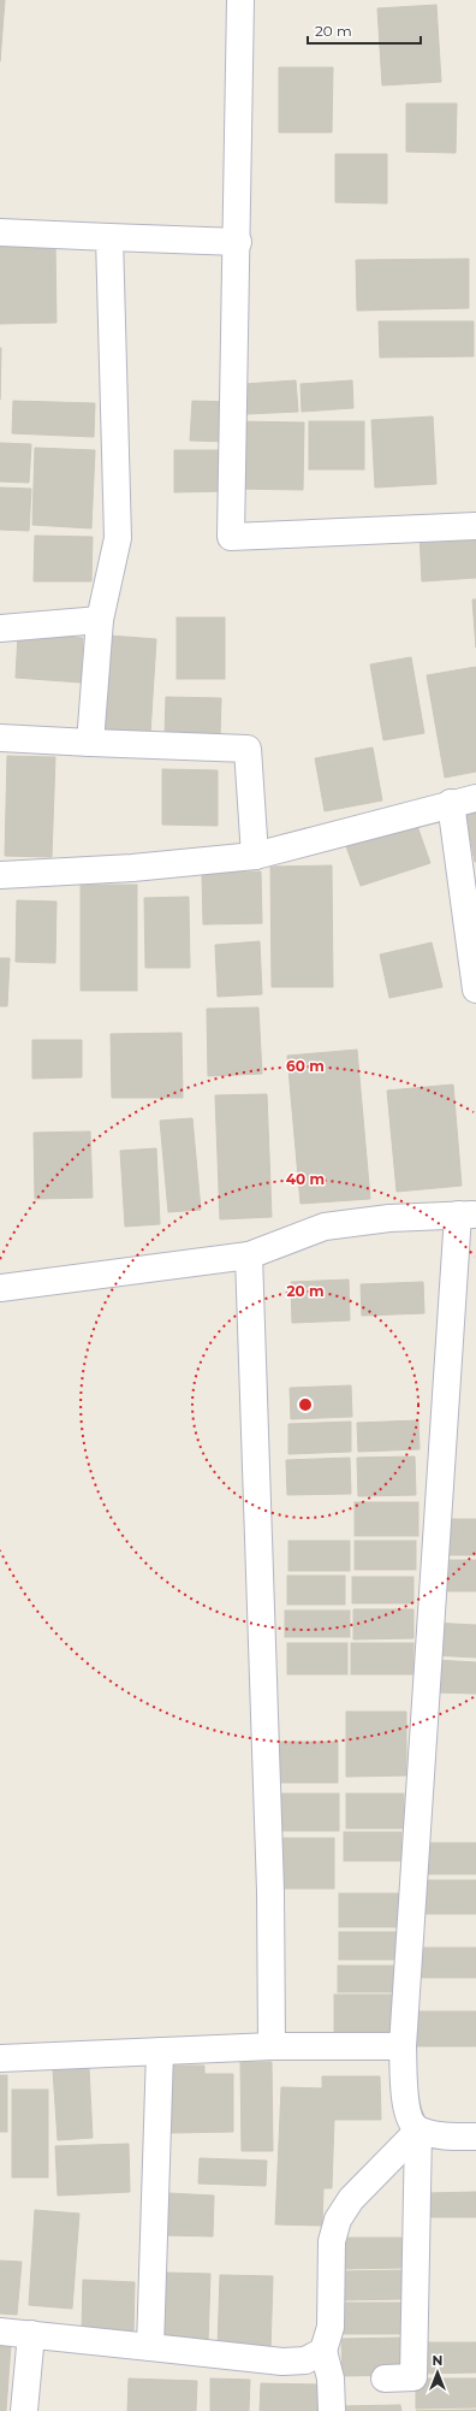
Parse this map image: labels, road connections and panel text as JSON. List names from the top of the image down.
{
  "scale_bar": "20 m",
  "north": "top",
  "rings": ["60 m", "40 m", "20 m"]
}
